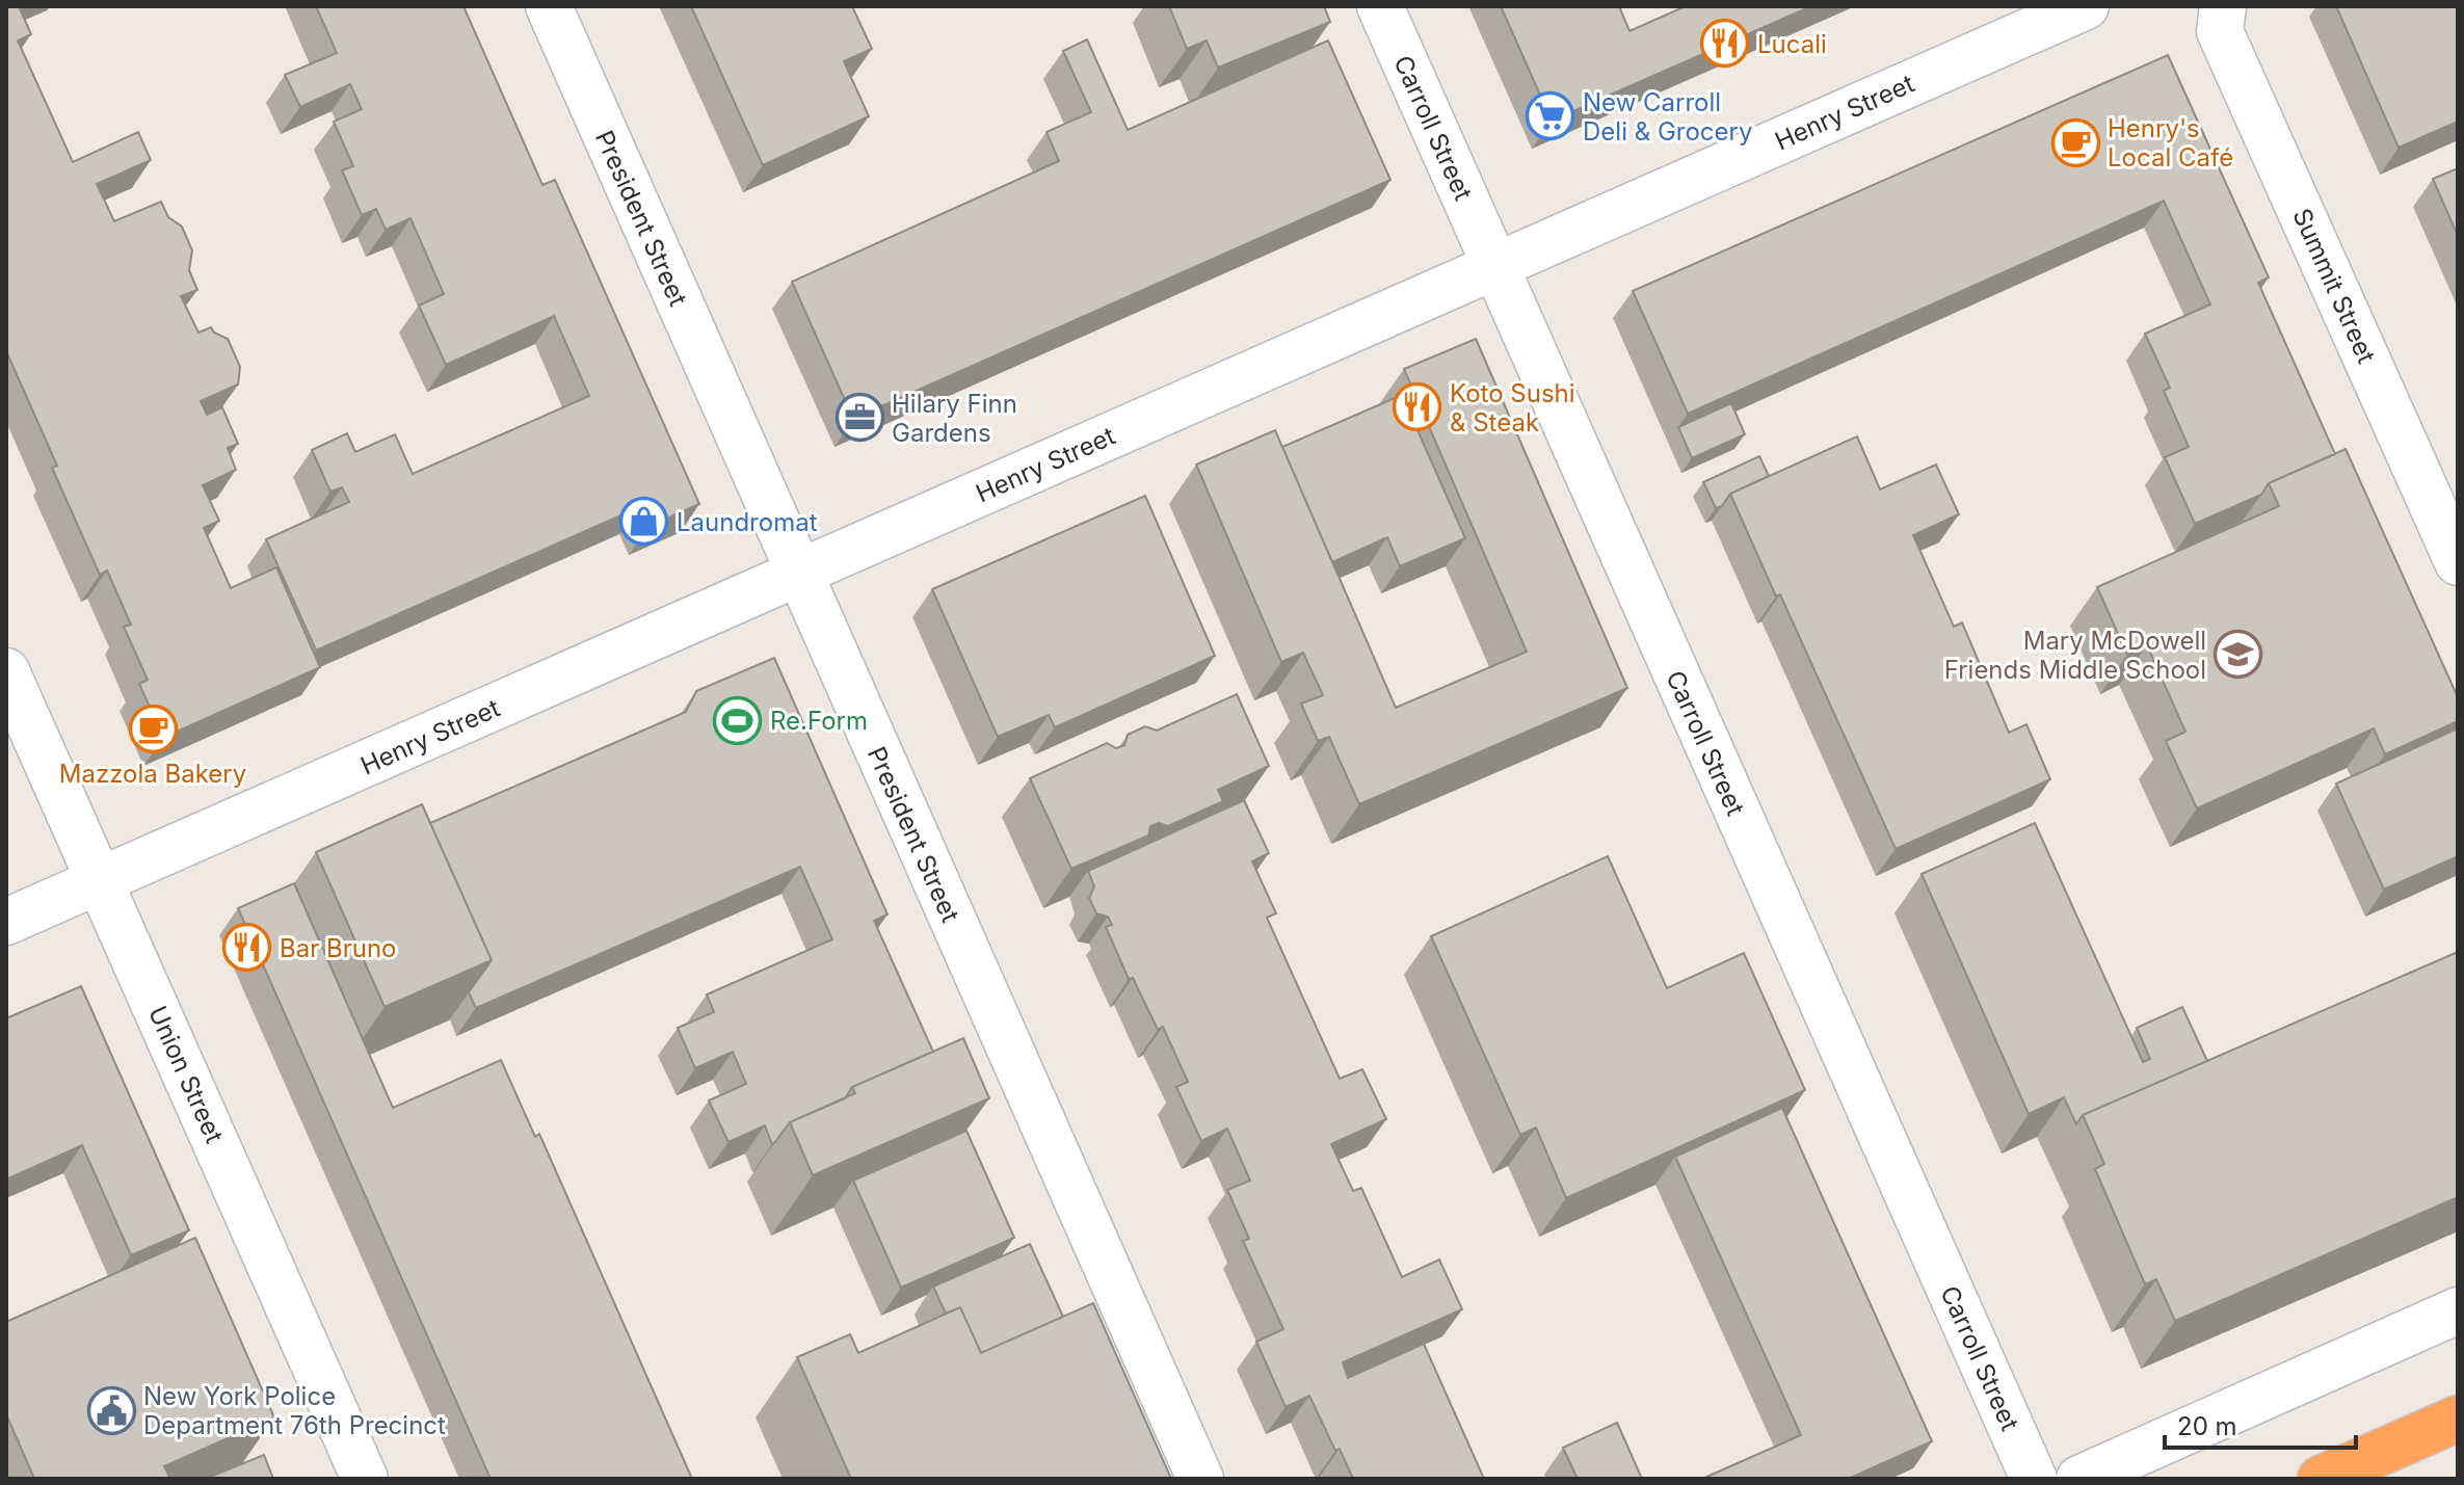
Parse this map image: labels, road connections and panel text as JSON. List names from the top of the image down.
{
  "streets": {
    "street": [
      "Henry Street",
      "Carroll Street",
      "President Street",
      "Summit Street",
      "Union Street"
    ]
  },
  "crossings": [
    ["Henry Street", "Carroll Street"],
    ["Henry Street", "President Street"],
    ["Henry Street", "Union Street"]
  ],
  "places": {
    "restaurant": ["Lucali", "Koto Sushi & Steak", "Bar Bruno"],
    "supermarket": ["New Carroll Deli & Grocery"],
    "cafe": ["Henry's Local Café", "Mazzola Bakery"],
    "office": ["Hilary Finn Gardens"],
    "shop": ["Laundromat"],
    "school or university": ["Mary McDowell Friends Middle School"],
    "sports": ["Re.Form"],
    "public building": ["New York Police Department 76th Precinct"]
  },
  "scale_bar": "20 m"
}
